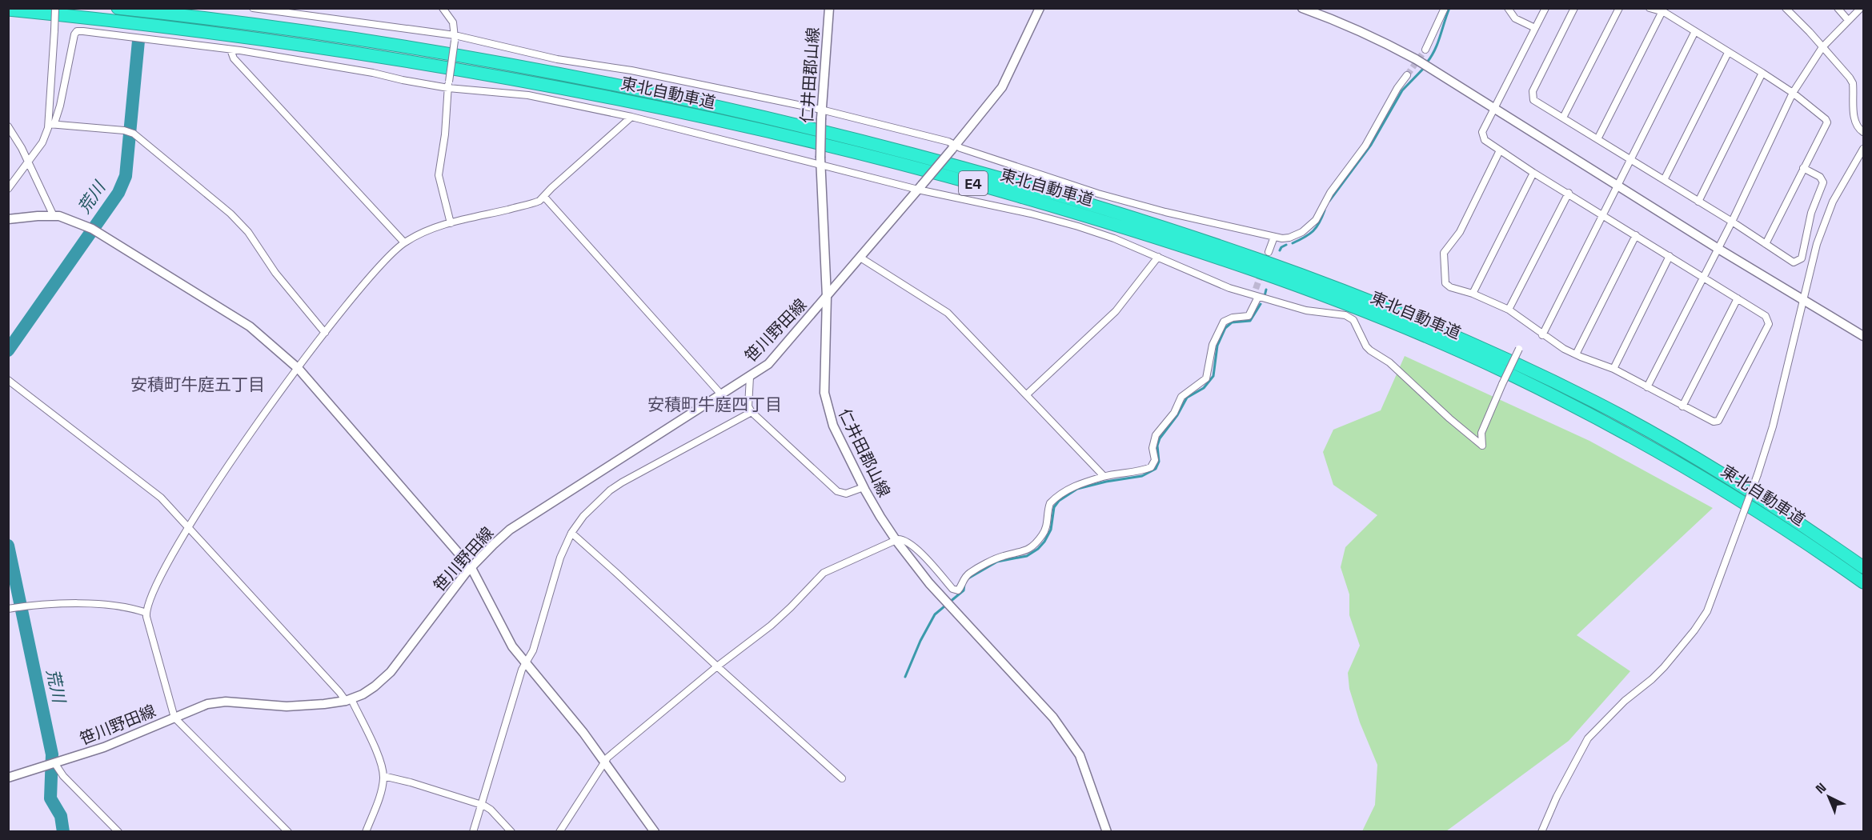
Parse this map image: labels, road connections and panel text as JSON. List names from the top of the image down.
{
  "streets": {
    "highway": ["東北自動車道", "E4"],
    "street": ["仁井田郡山線", "笹川野田線"]
  },
  "crossings": [
    ["仁井田郡山線", "笹川野田線"]
  ],
  "districts": ["安積町牛庭五丁目", "安積町牛庭四丁目"],
  "water": ["荒川"],
  "north": "top left"
}
